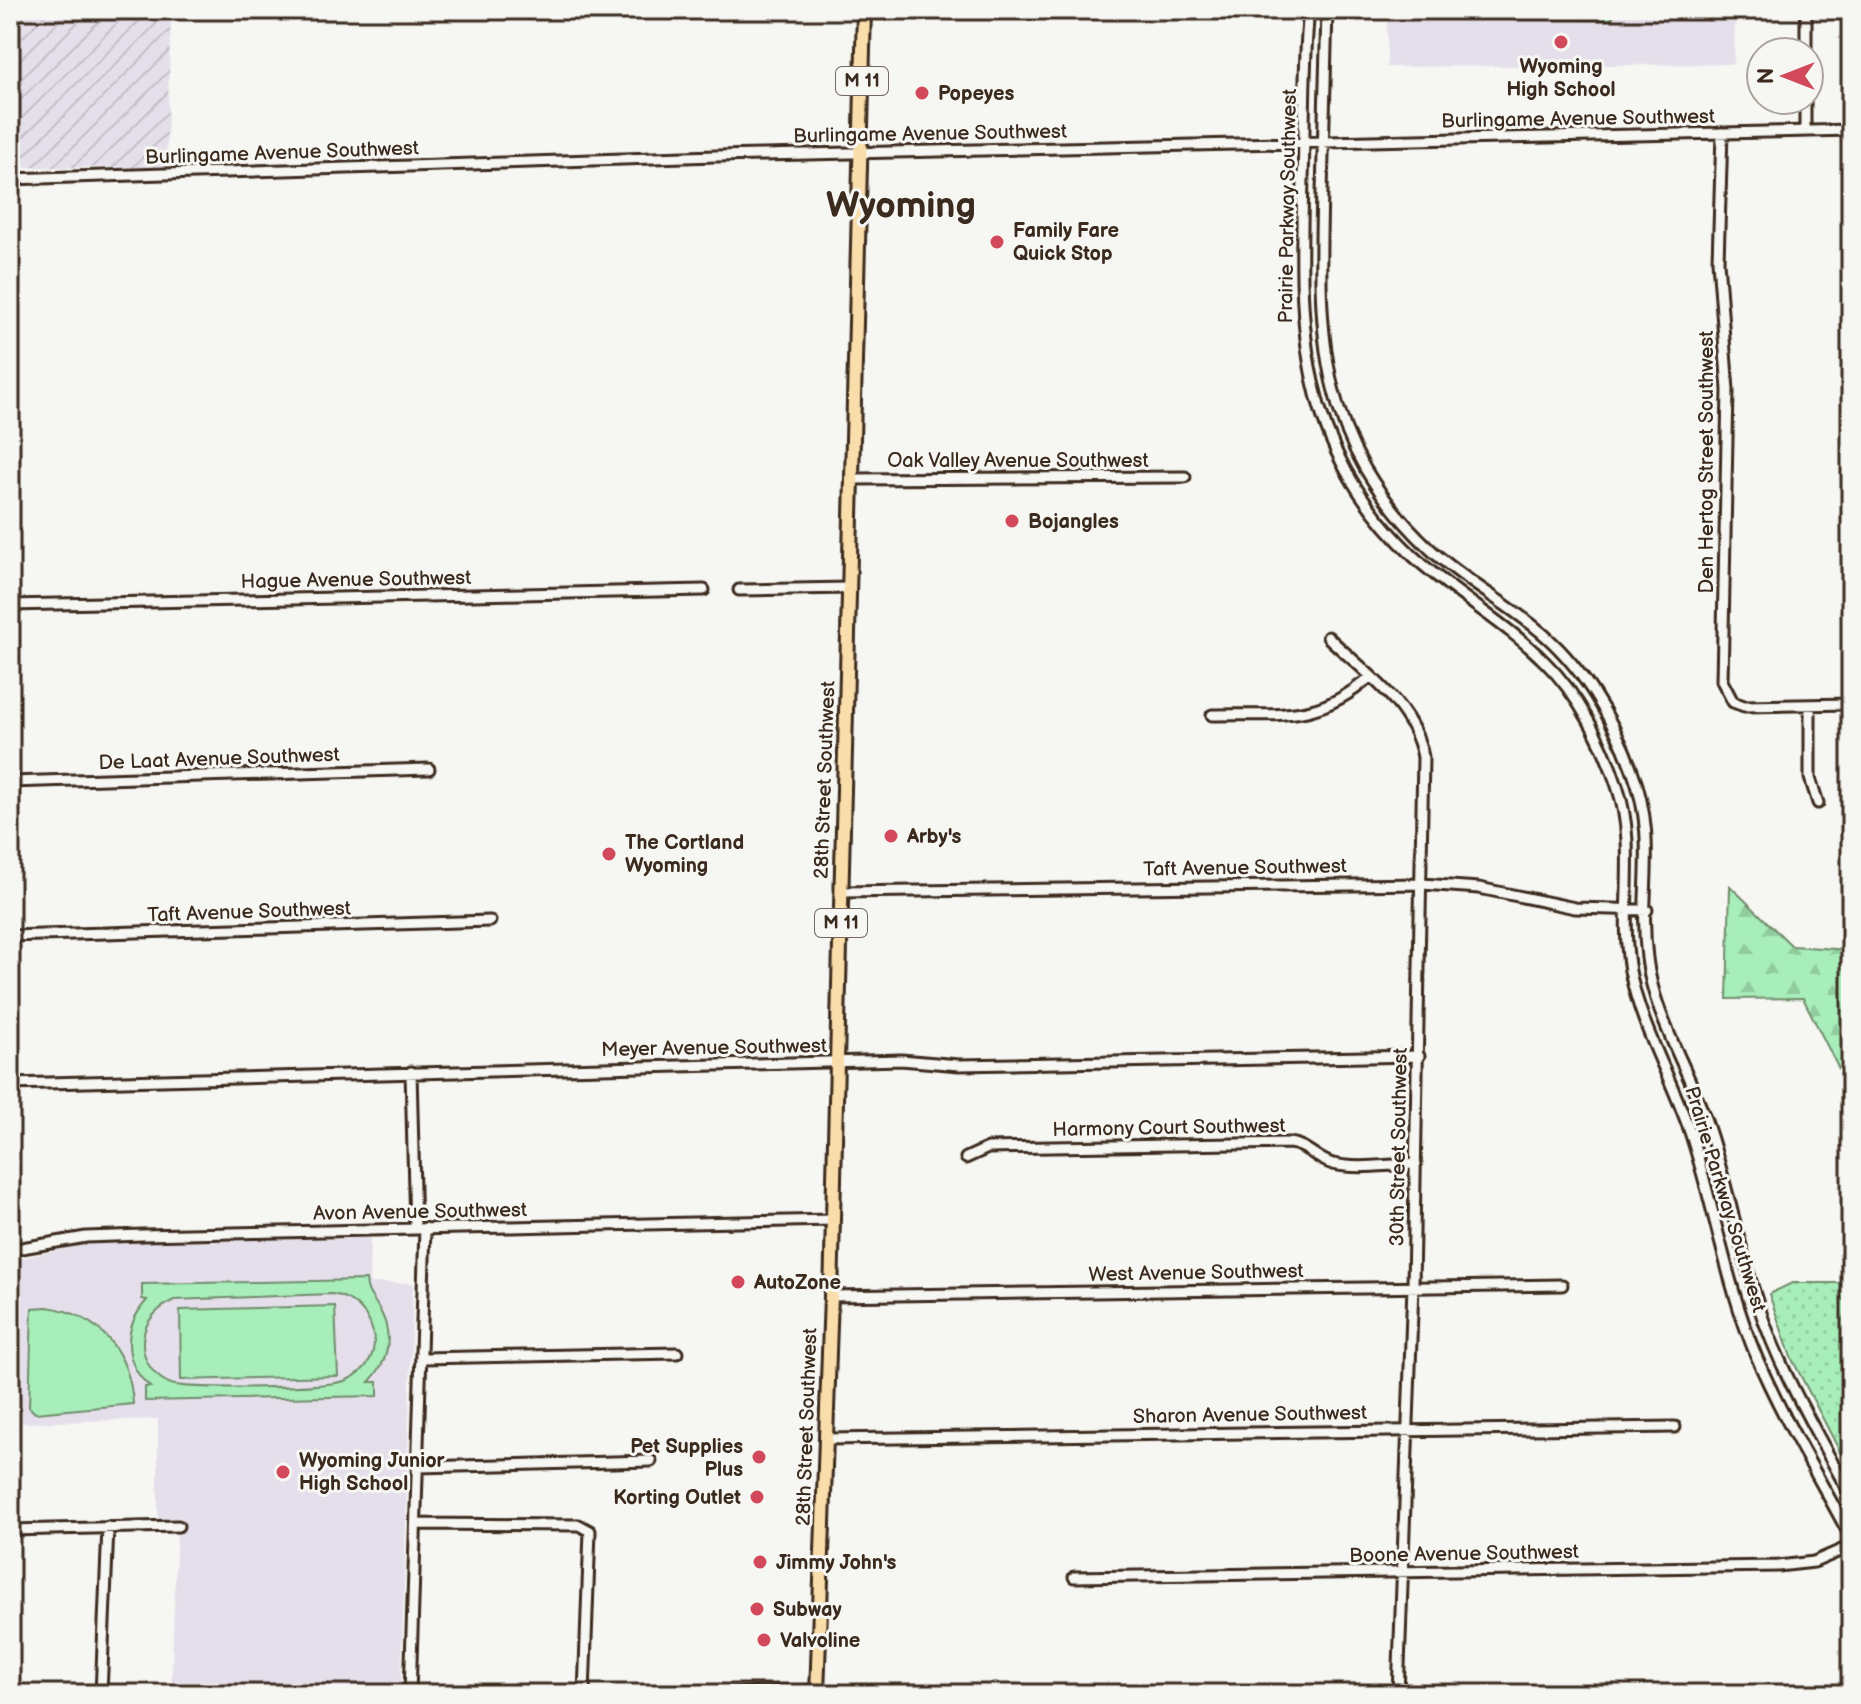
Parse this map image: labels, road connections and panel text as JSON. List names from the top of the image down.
{
  "streets": {
    "main road": ["M 11", "28th Street Southwest"],
    "street": [
      "Burlingame Avenue Southwest",
      "Prairie Parkway Southwest",
      "Oak Valley Avenue Southwest",
      "Den Hertog Street Southwest",
      "Hague Avenue Southwest",
      "De Laat Avenue Southwest",
      "Taft Avenue Southwest",
      "Meyer Avenue Southwest",
      "Harmony Court Southwest",
      "30th Street Southwest",
      "Avon Avenue Southwest",
      "West Avenue Southwest",
      "Sharon Avenue Southwest",
      "Boone Avenue Southwest"
    ]
  },
  "crossings": [
    ["Burlingame Avenue Southwest", "Prairie Parkway Southwest"],
    ["Burlingame Avenue Southwest", "Den Hertog Street Southwest"],
    ["Burlingame Avenue Southwest", "28th Street Southwest"],
    ["Prairie Parkway Southwest", "Taft Avenue Southwest"],
    ["Oak Valley Avenue Southwest", "28th Street Southwest"],
    ["28th Street Southwest", "Taft Avenue Southwest"],
    ["28th Street Southwest", "Meyer Avenue Southwest"],
    ["28th Street Southwest", "Avon Avenue Southwest"],
    ["28th Street Southwest", "West Avenue Southwest"],
    ["28th Street Southwest", "Sharon Avenue Southwest"],
    ["Taft Avenue Southwest", "30th Street Southwest"],
    ["Meyer Avenue Southwest", "30th Street Southwest"],
    ["Harmony Court Southwest", "30th Street Southwest"],
    ["30th Street Southwest", "West Avenue Southwest"],
    ["30th Street Southwest", "Sharon Avenue Southwest"],
    ["30th Street Southwest", "Boone Avenue Southwest"]
  ],
  "districts": ["Wyoming"],
  "places": [
    "Wyoming High School",
    "Popeyes",
    "Family Fare Quick Stop",
    "Bojangles",
    "Arby's",
    "The Cortland Wyoming",
    "AutoZone",
    "Pet Supplies Plus",
    "Wyoming Junior High School",
    "Korting Outlet",
    "Jimmy John's",
    "Subway",
    "Valvoline"
  ],
  "north": "left"
}
